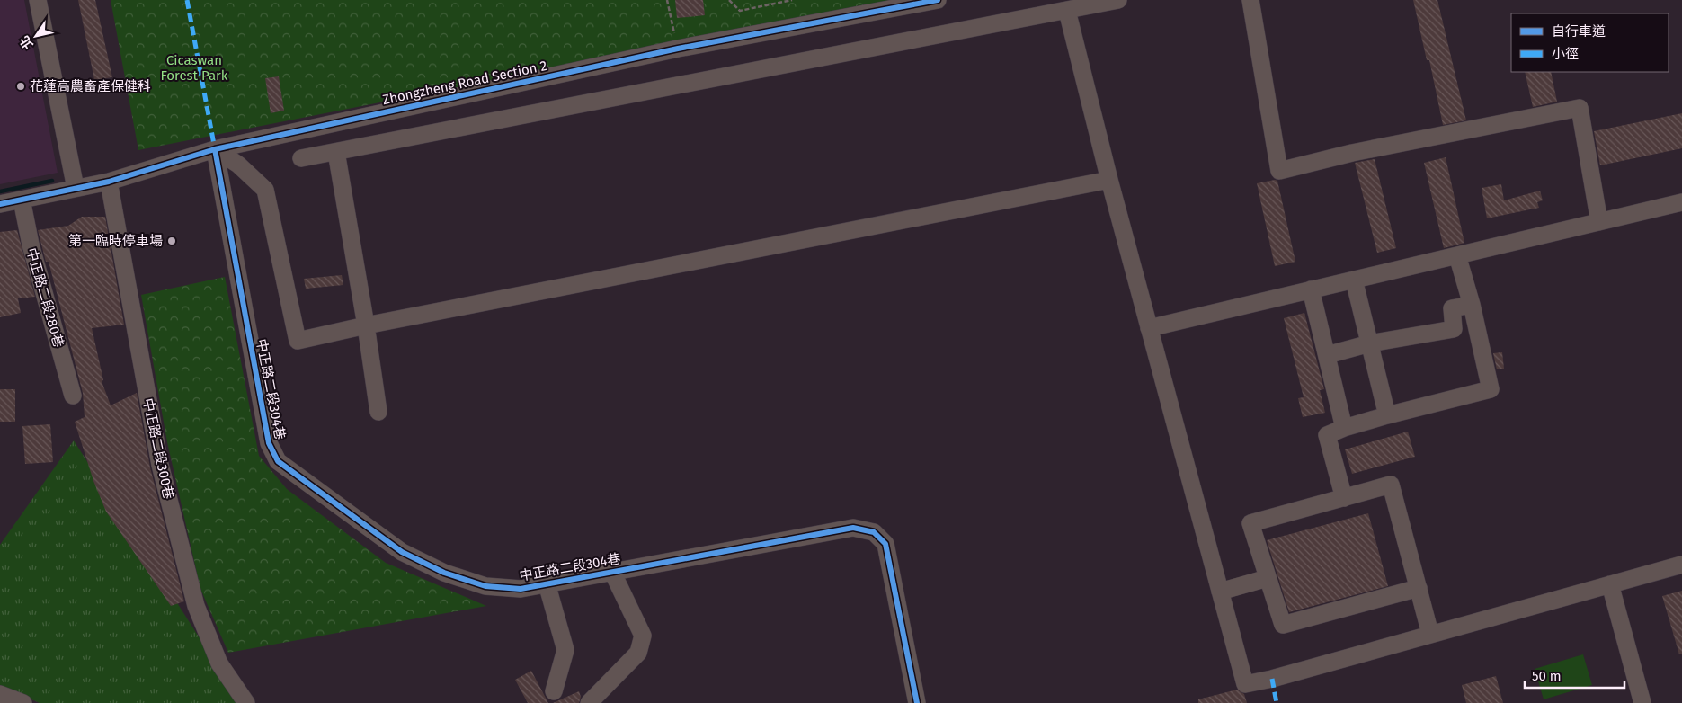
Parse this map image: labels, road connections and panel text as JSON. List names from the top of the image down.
{
  "streets": {
    "street": [
      "Zhongzheng Road Section 2",
      "中正路二段280巷",
      "中正路二段304巷",
      "中正路二段300巷"
    ]
  },
  "crossings": [
    ["Zhongzheng Road Section 2", "中正路二段280巷"],
    ["Zhongzheng Road Section 2", "中正路二段304巷"],
    ["Zhongzheng Road Section 2", "中正路二段300巷"]
  ],
  "parks": ["Cicaswan Forest Park"],
  "places": ["花蓮高農畜產保健科", "第一臨時停車場"],
  "legend": ["自行車道", "小徑"],
  "scale_bar": "50 m",
  "north": "bottom left"
}
